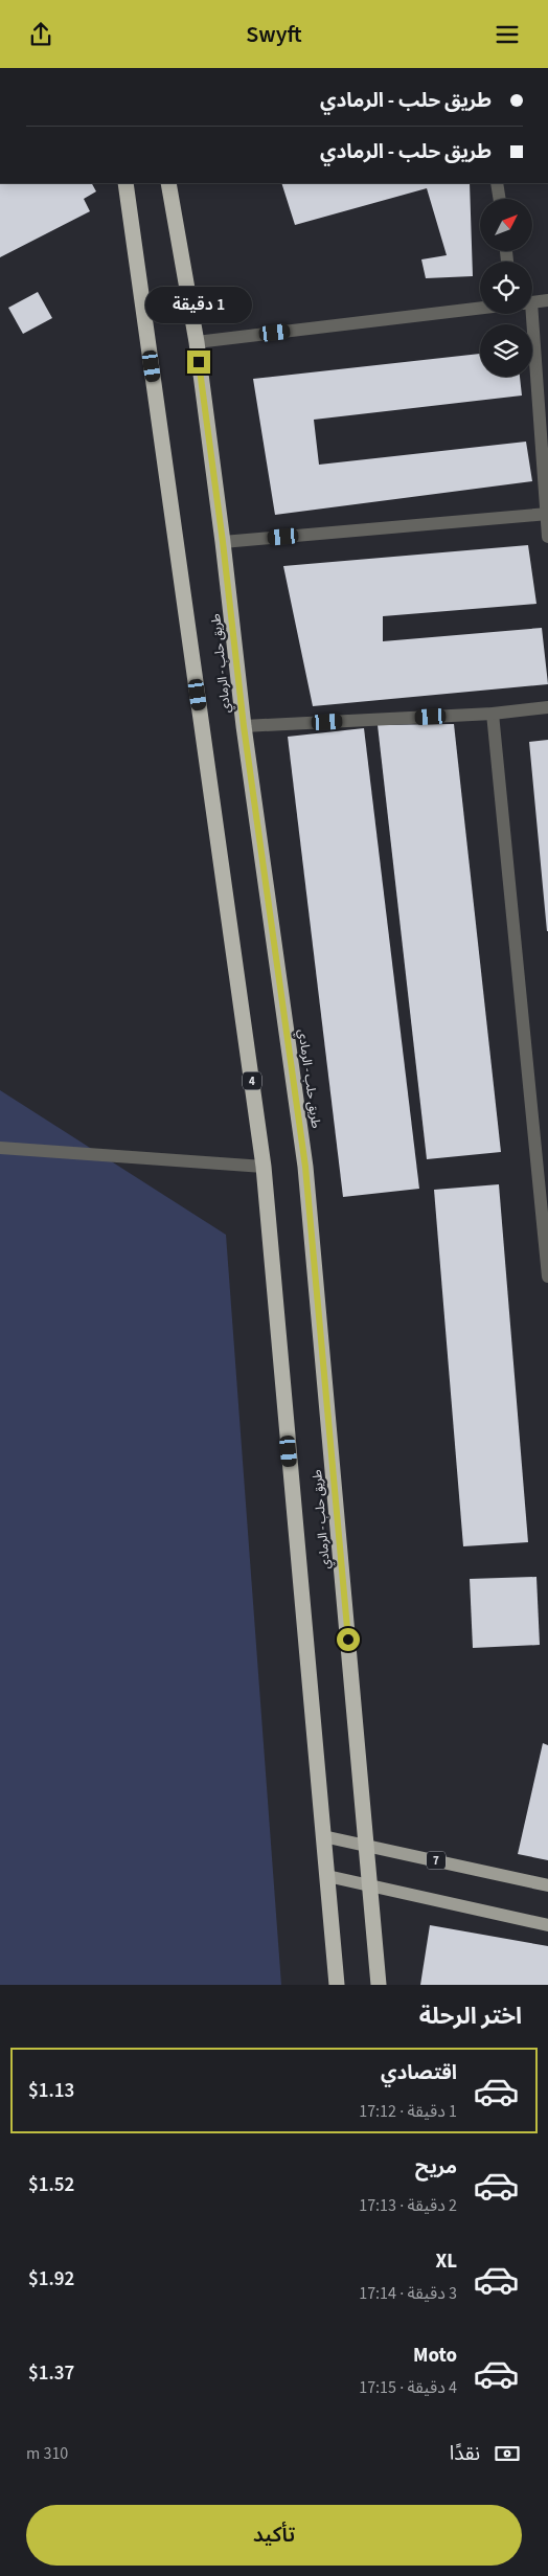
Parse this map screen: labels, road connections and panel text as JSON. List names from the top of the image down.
{
  "streets": {
    "highway": ["طريق حلب - الرمادي", "4"],
    "main road": ["7"]
  },
  "crossings": [
    ["طريق حلب - الرمادي", "7"]
  ],
  "north": "top right",
  "page": {
    "header": "Swyft",
    "banner": ["طريق حلب - الرمادي", "طريق حلب - الرمادي"],
    "bubble": "1 دقيقة",
    "heading": "اختر الرحلة",
    "list": [
      {
        "name": "اقتصادي",
        "note": "1 دقيقة · 17:12",
        "value": "$1.13"
      },
      {
        "name": "مريح",
        "note": "2 دقيقة · 17:13",
        "value": "$1.52"
      },
      {
        "name": "XL",
        "note": "3 دقيقة · 17:14",
        "value": "$1.92"
      },
      {
        "name": "Moto",
        "note": "4 دقيقة · 17:15",
        "value": "$1.37"
      }
    ],
    "pay": ["نقدًا", "310 m"],
    "buttons": "تأكيد"
  }
}
